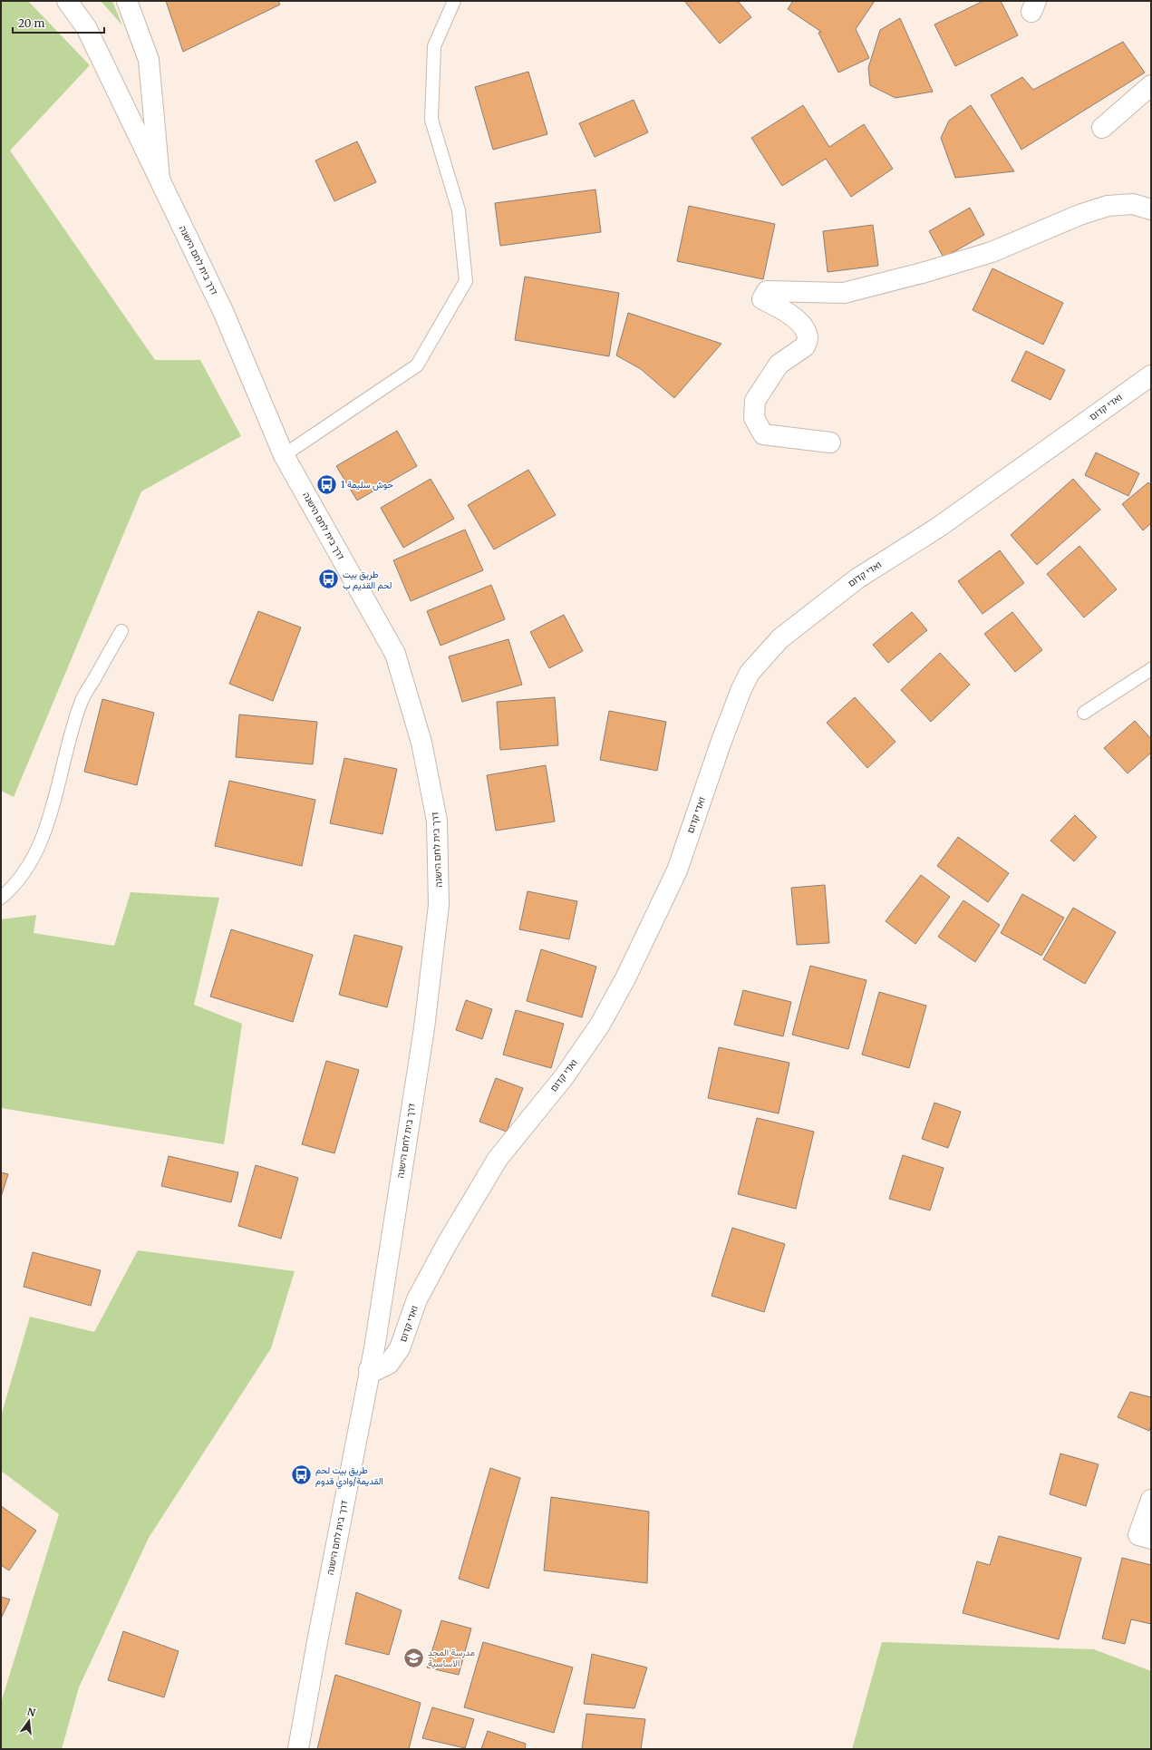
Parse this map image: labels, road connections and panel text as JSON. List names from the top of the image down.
{
  "streets": {
    "street": ["דרך בית לחם הישנה", "ואדי קדום"]
  },
  "crossings": [
    ["דרך בית לחם הישנה", "ואדי קדום"]
  ],
  "places": {
    "bus stop": ["حوش سليمة 1", "طريق بيت لحم القديم ب", "طريق بيت لحم القديمة/وادي قدوم"],
    "school or university": ["مدرسة المجد الاساسية"]
  },
  "scale_bar": "20 m",
  "north": "top"
}
